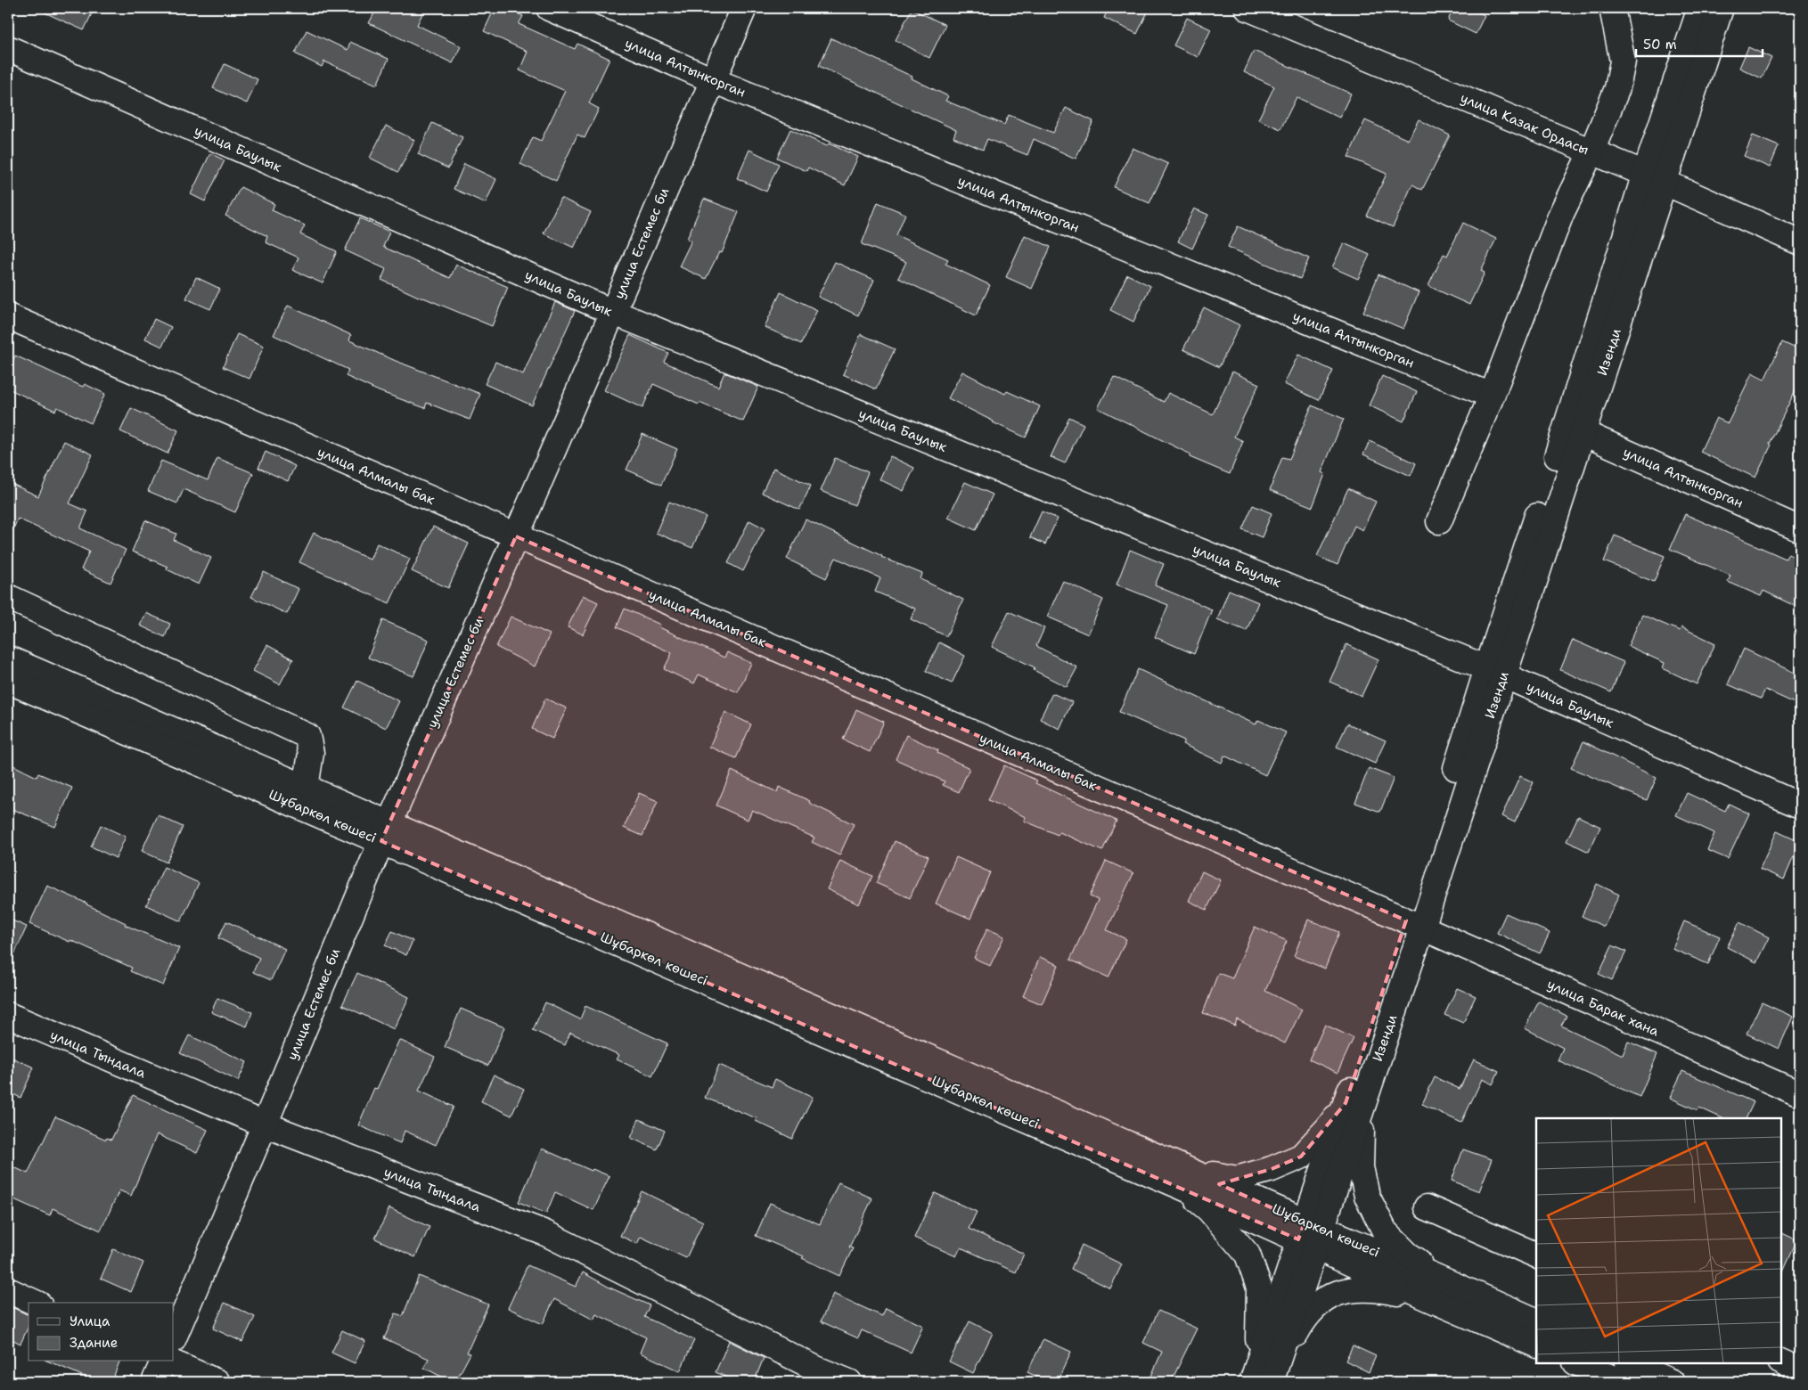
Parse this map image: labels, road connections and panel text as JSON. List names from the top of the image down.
{
  "streets": {
    "street": [
      "улица Алтынкорган",
      "улица Казак Ордасы",
      "улица Баулык",
      "улица Естемес би",
      "Изенди",
      "улица Алмалы бак",
      "Шұбаркөл көшесі",
      "улица Барак хана",
      "улица Тындала"
    ]
  },
  "crossings": [
    ["улица Алтынкорган", "улица Естемес би"],
    ["улица Алтынкорган", "Изенди"],
    ["улица Казак Ордасы", "Изенди"],
    ["улица Баулык", "улица Естемес би"],
    ["улица Баулык", "Изенди"],
    ["улица Естемес би", "улица Алмалы бак"],
    ["улица Естемес би", "Шұбаркөл көшесі"],
    ["улица Естемес би", "улица Тындала"],
    ["Изенди", "улица Алмалы бак"],
    ["Изенди", "Шұбаркөл көшесі"],
    ["Изенди", "улица Барак хана"],
    ["улица Алмалы бак", "улица Барак хана"]
  ],
  "legend": ["Улица", "Здание"],
  "scale_bar": "50 m"
}
